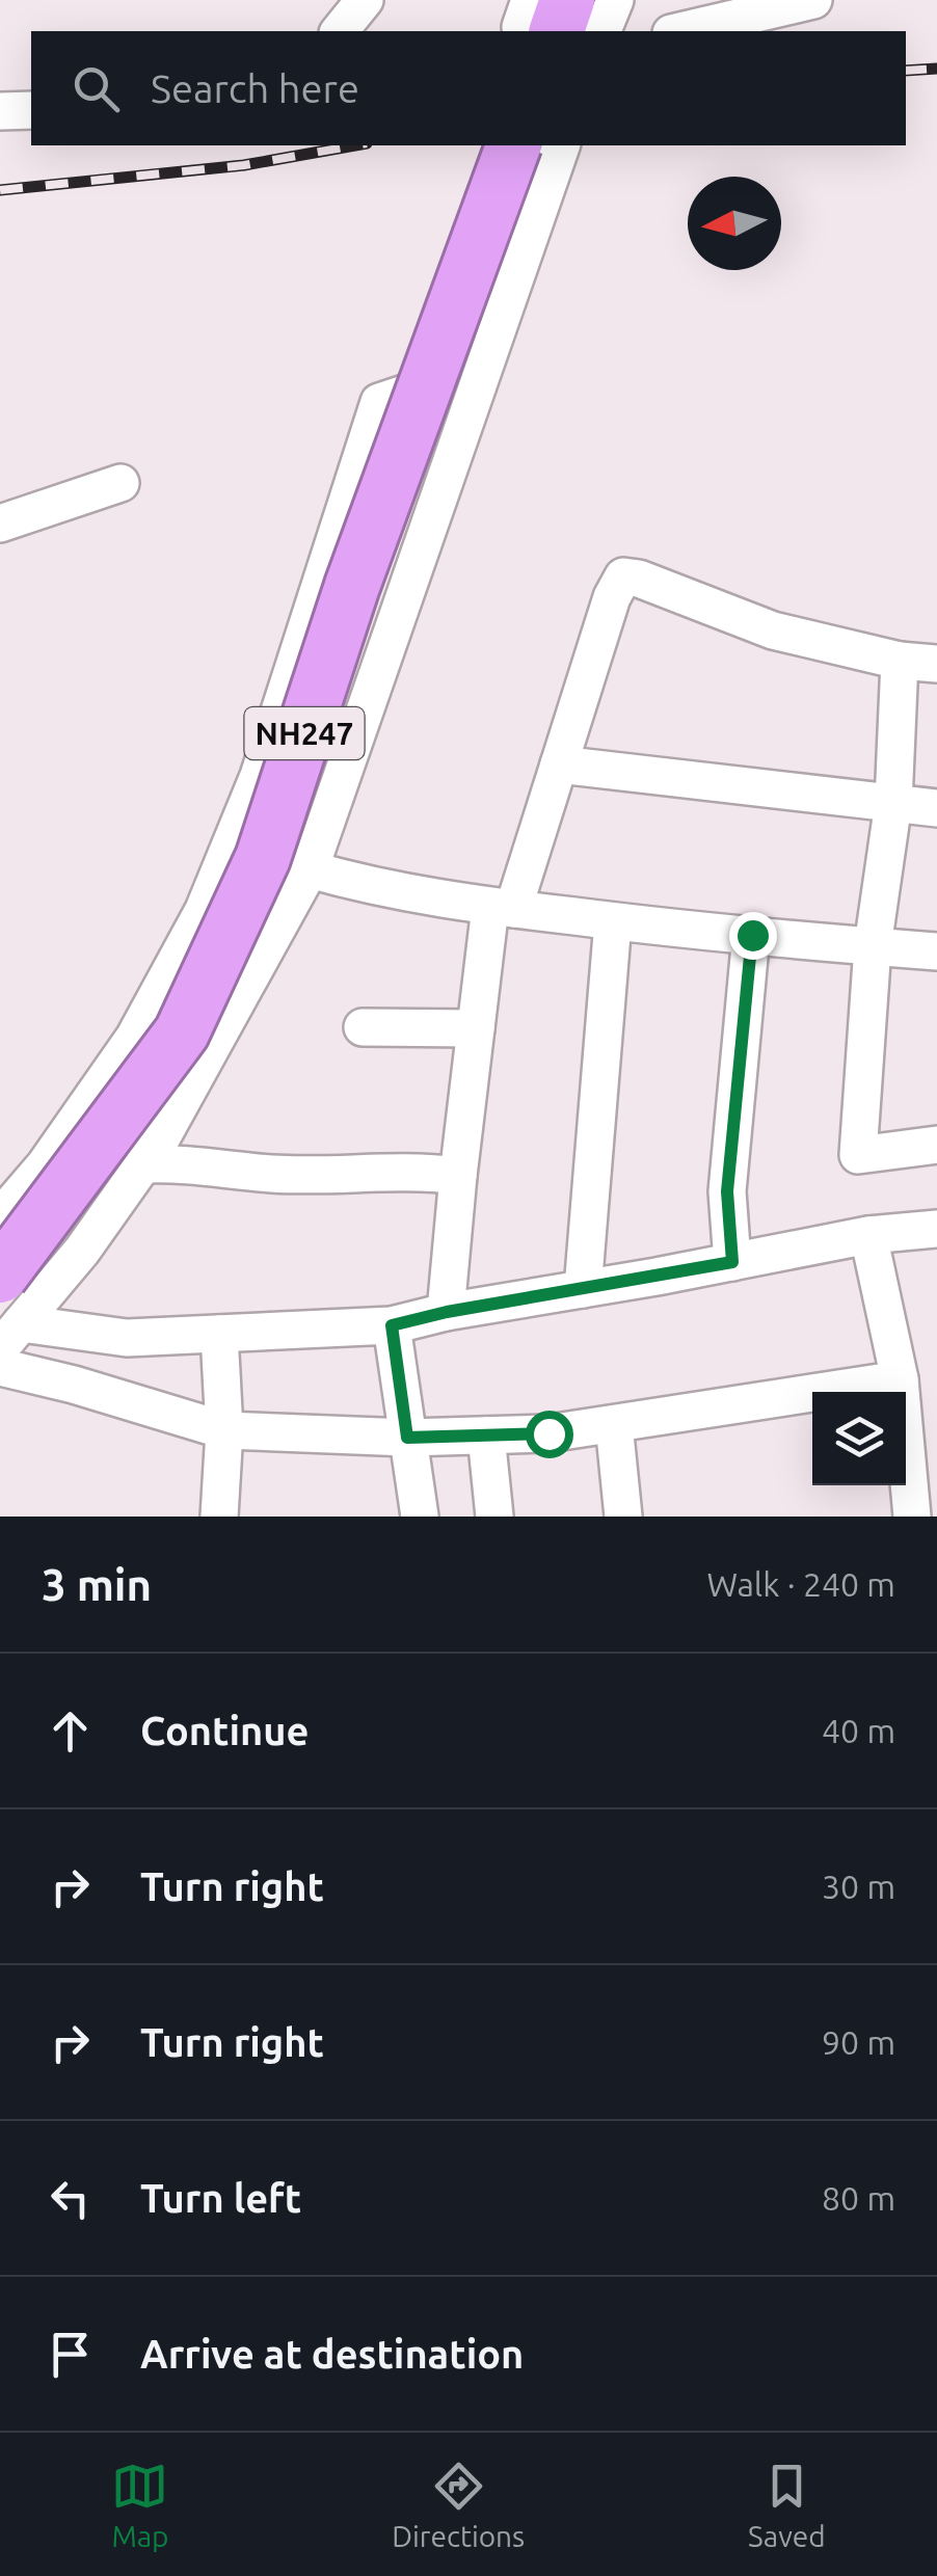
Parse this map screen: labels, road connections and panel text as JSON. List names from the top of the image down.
{
  "streets": {
    "highway": ["NH247"]
  },
  "north": "left",
  "page": {
    "search": "Search here",
    "heading": ["3 min", "Walk · 240 m"],
    "list": [
      ["Continue", "40 m"],
      ["Turn right", "30 m"],
      ["Turn right", "90 m"],
      ["Turn left", "80 m"],
      "Arrive at destination"
    ],
    "nav": ["Map", "Directions", "Saved"]
  }
}
